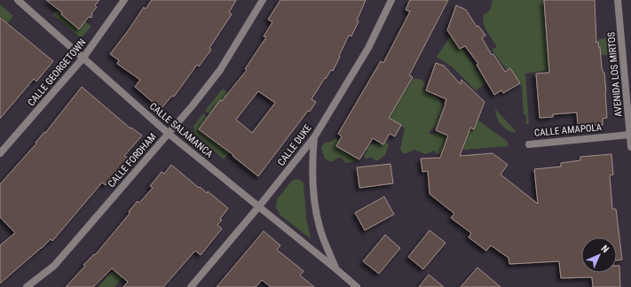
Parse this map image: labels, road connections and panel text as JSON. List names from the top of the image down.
{
  "streets": {
    "street": [
      "CALLE GEORGETOWN",
      "AVENIDA LOS MIRTOS",
      "CALLE SALAMANCA",
      "CALLE AMAPOLA",
      "CALLE DUKE",
      "CALLE FORDHAM"
    ]
  },
  "crossings": [
    ["CALLE GEORGETOWN", "CALLE SALAMANCA"],
    ["AVENIDA LOS MIRTOS", "CALLE AMAPOLA"],
    ["CALLE SALAMANCA", "CALLE DUKE"],
    ["CALLE SALAMANCA", "CALLE FORDHAM"]
  ],
  "north": "top right"
}
